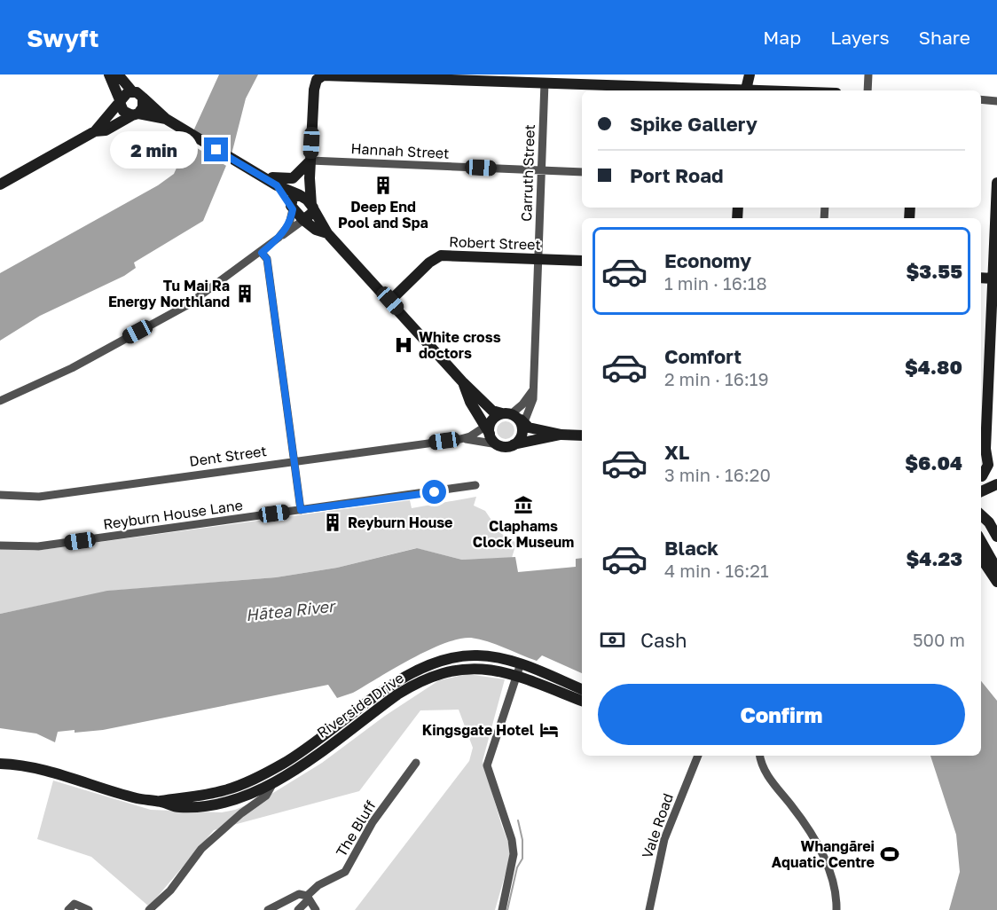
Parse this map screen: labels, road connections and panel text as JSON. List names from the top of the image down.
{
  "streets": {
    "main road": ["Robert Street", "Riverside Drive"],
    "street": [
      "Hannah Street",
      "Carruth Street",
      "Dent Street",
      "Reyburn House Lane",
      "Vale Road",
      "The Bluff"
    ]
  },
  "crossings": [
    ["Hannah Street", "Carruth Street"],
    ["Carruth Street", "Robert Street"]
  ],
  "water": ["Hātea River"],
  "places": {
    "building": ["Deep End Pool and Spa", "Tu Mai Ra Energy Northland", "Reyburn House"],
    "hospital": ["White cross doctors"],
    "museum": ["Claphams Clock Museum"],
    "hotel": ["Kingsgate Hotel"],
    "sports": ["Whangārei Aquatic Centre"]
  },
  "page": {
    "header": "Swyft",
    "nav": ["Map", "Layers", "Share"],
    "banner": ["Spike Gallery", "Port Road"],
    "bubble": "2 min",
    "list": [
      {
        "name": "Economy",
        "note": "1 min · 16:18",
        "value": "$3.55"
      },
      {
        "name": "Comfort",
        "note": "2 min · 16:19",
        "value": "$4.80"
      },
      {
        "name": "XL",
        "note": "3 min · 16:20",
        "value": "$6.04"
      },
      {
        "name": "Black",
        "note": "4 min · 16:21",
        "value": "$4.23"
      }
    ],
    "pay": ["Cash", "500 m"],
    "buttons": "Confirm"
  }
}
